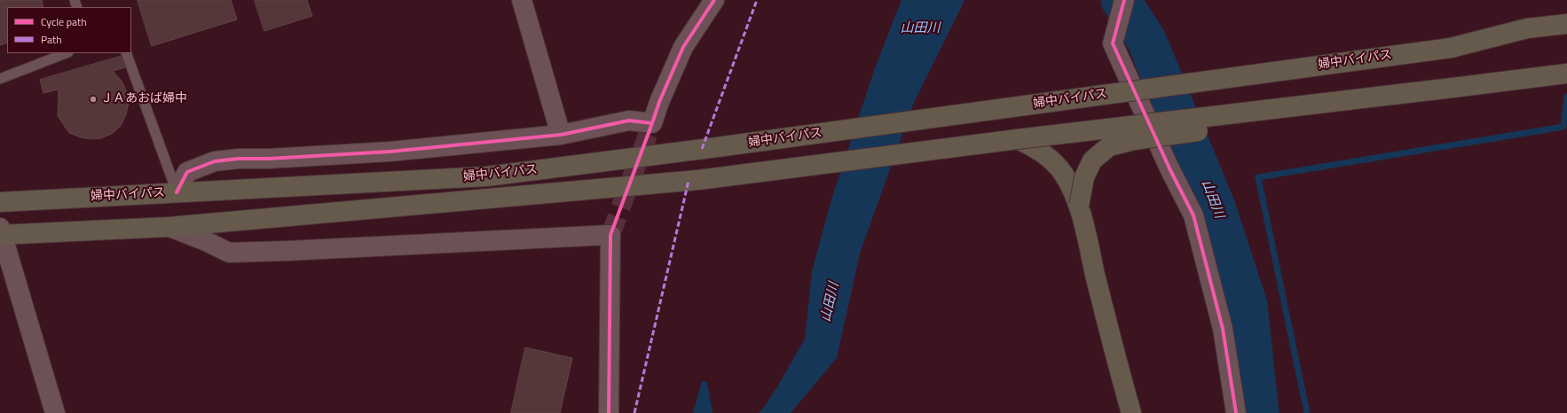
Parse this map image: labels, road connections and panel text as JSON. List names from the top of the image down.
{
  "streets": {
    "highway": ["婦中バイパス"]
  },
  "water": ["山田川"],
  "places": ["ＪＡあおば婦中"],
  "legend": ["Cycle path", "Path"]
}
